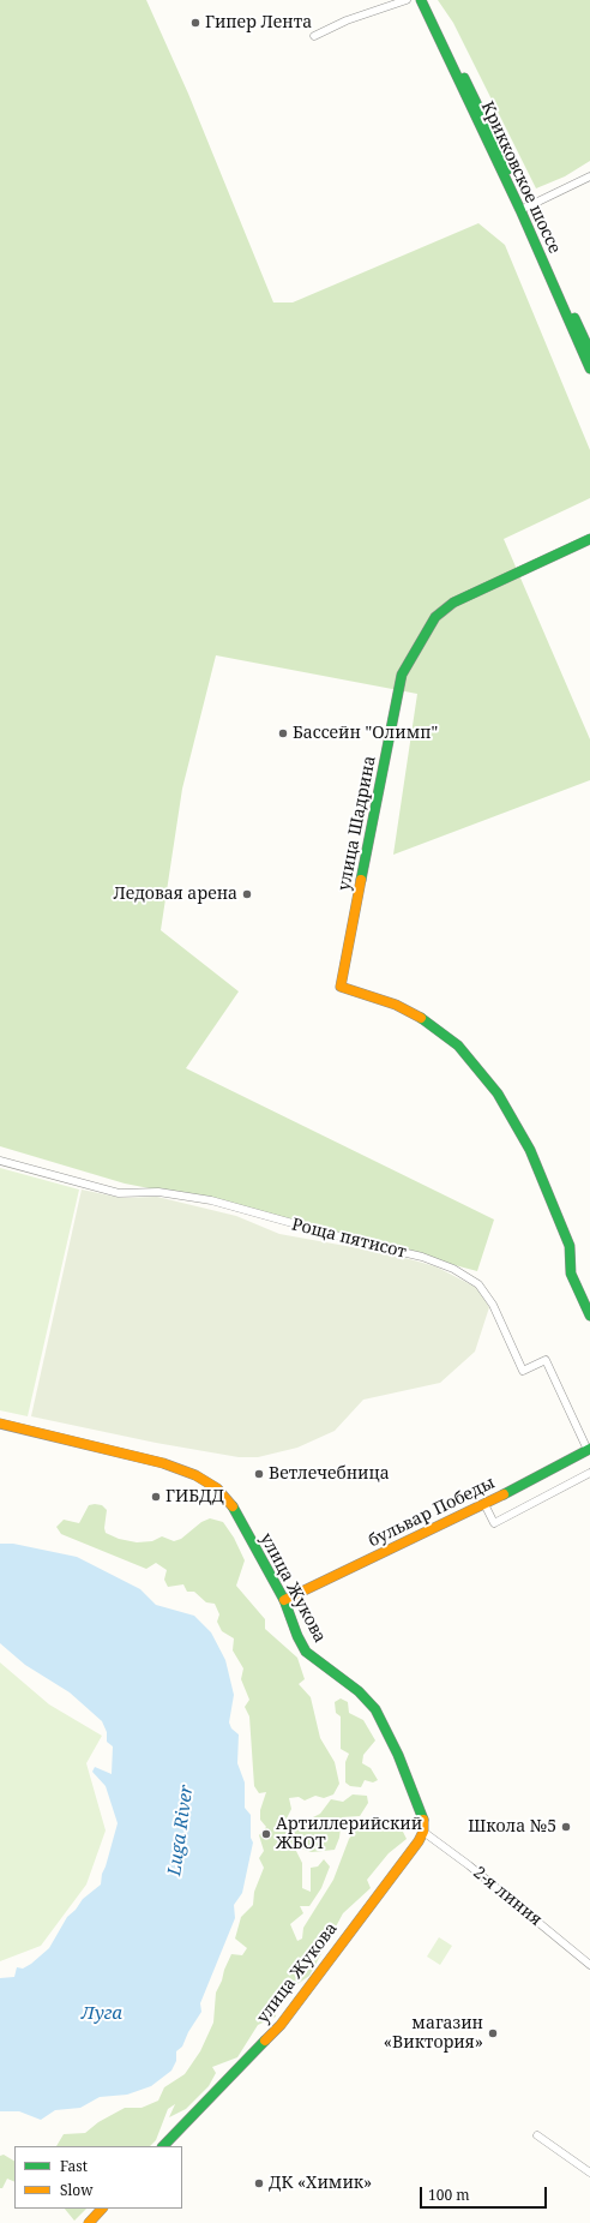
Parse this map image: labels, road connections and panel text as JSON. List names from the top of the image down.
{
  "streets": {
    "street": [
      "Крикковское шоссе",
      "улица Шадрина",
      "Роща пятисот",
      "бульвар Победы",
      "улица Жукова",
      "2-я линия"
    ]
  },
  "crossings": [
    ["Роща пятисот", "бульвар Победы"],
    ["бульвар Победы", "улица Жукова"],
    ["улица Жукова", "2-я линия"]
  ],
  "water": ["Luga River", "Луга"],
  "places": [
    "Гипер Лента",
    "Бассейн \"Олимп\"",
    "Ледовая арена",
    "Ветлечебница",
    "ГИБДД",
    "Школа №5",
    "Артиллерийский ЖБОТ",
    "магазин «Виктория»",
    "ДК «Химик»"
  ],
  "legend": ["Fast", "Slow"],
  "scale_bar": "100 m"
}
